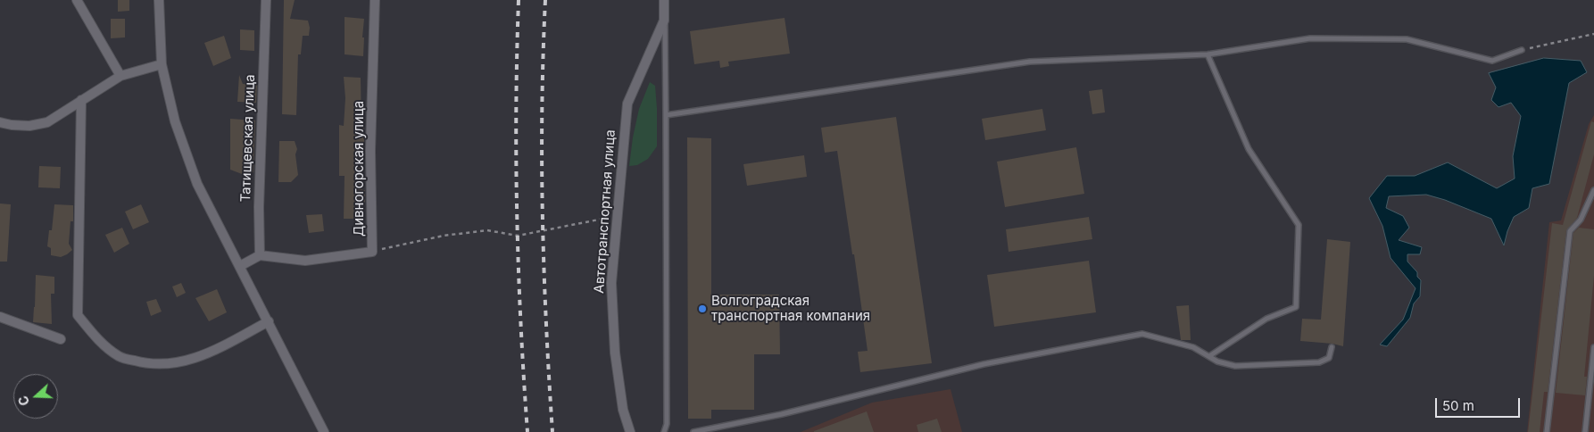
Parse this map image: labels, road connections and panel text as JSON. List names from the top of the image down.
{
  "streets": {
    "street": ["Татищевская улица", "Дивногорская улица", "Автотранспортная улица"]
  },
  "crossings": [
    ["Татищевская улица", "Дивногорская улица"]
  ],
  "places": ["Волгоградская транспортная компания"],
  "scale_bar": "50 m",
  "north": "left"
}
